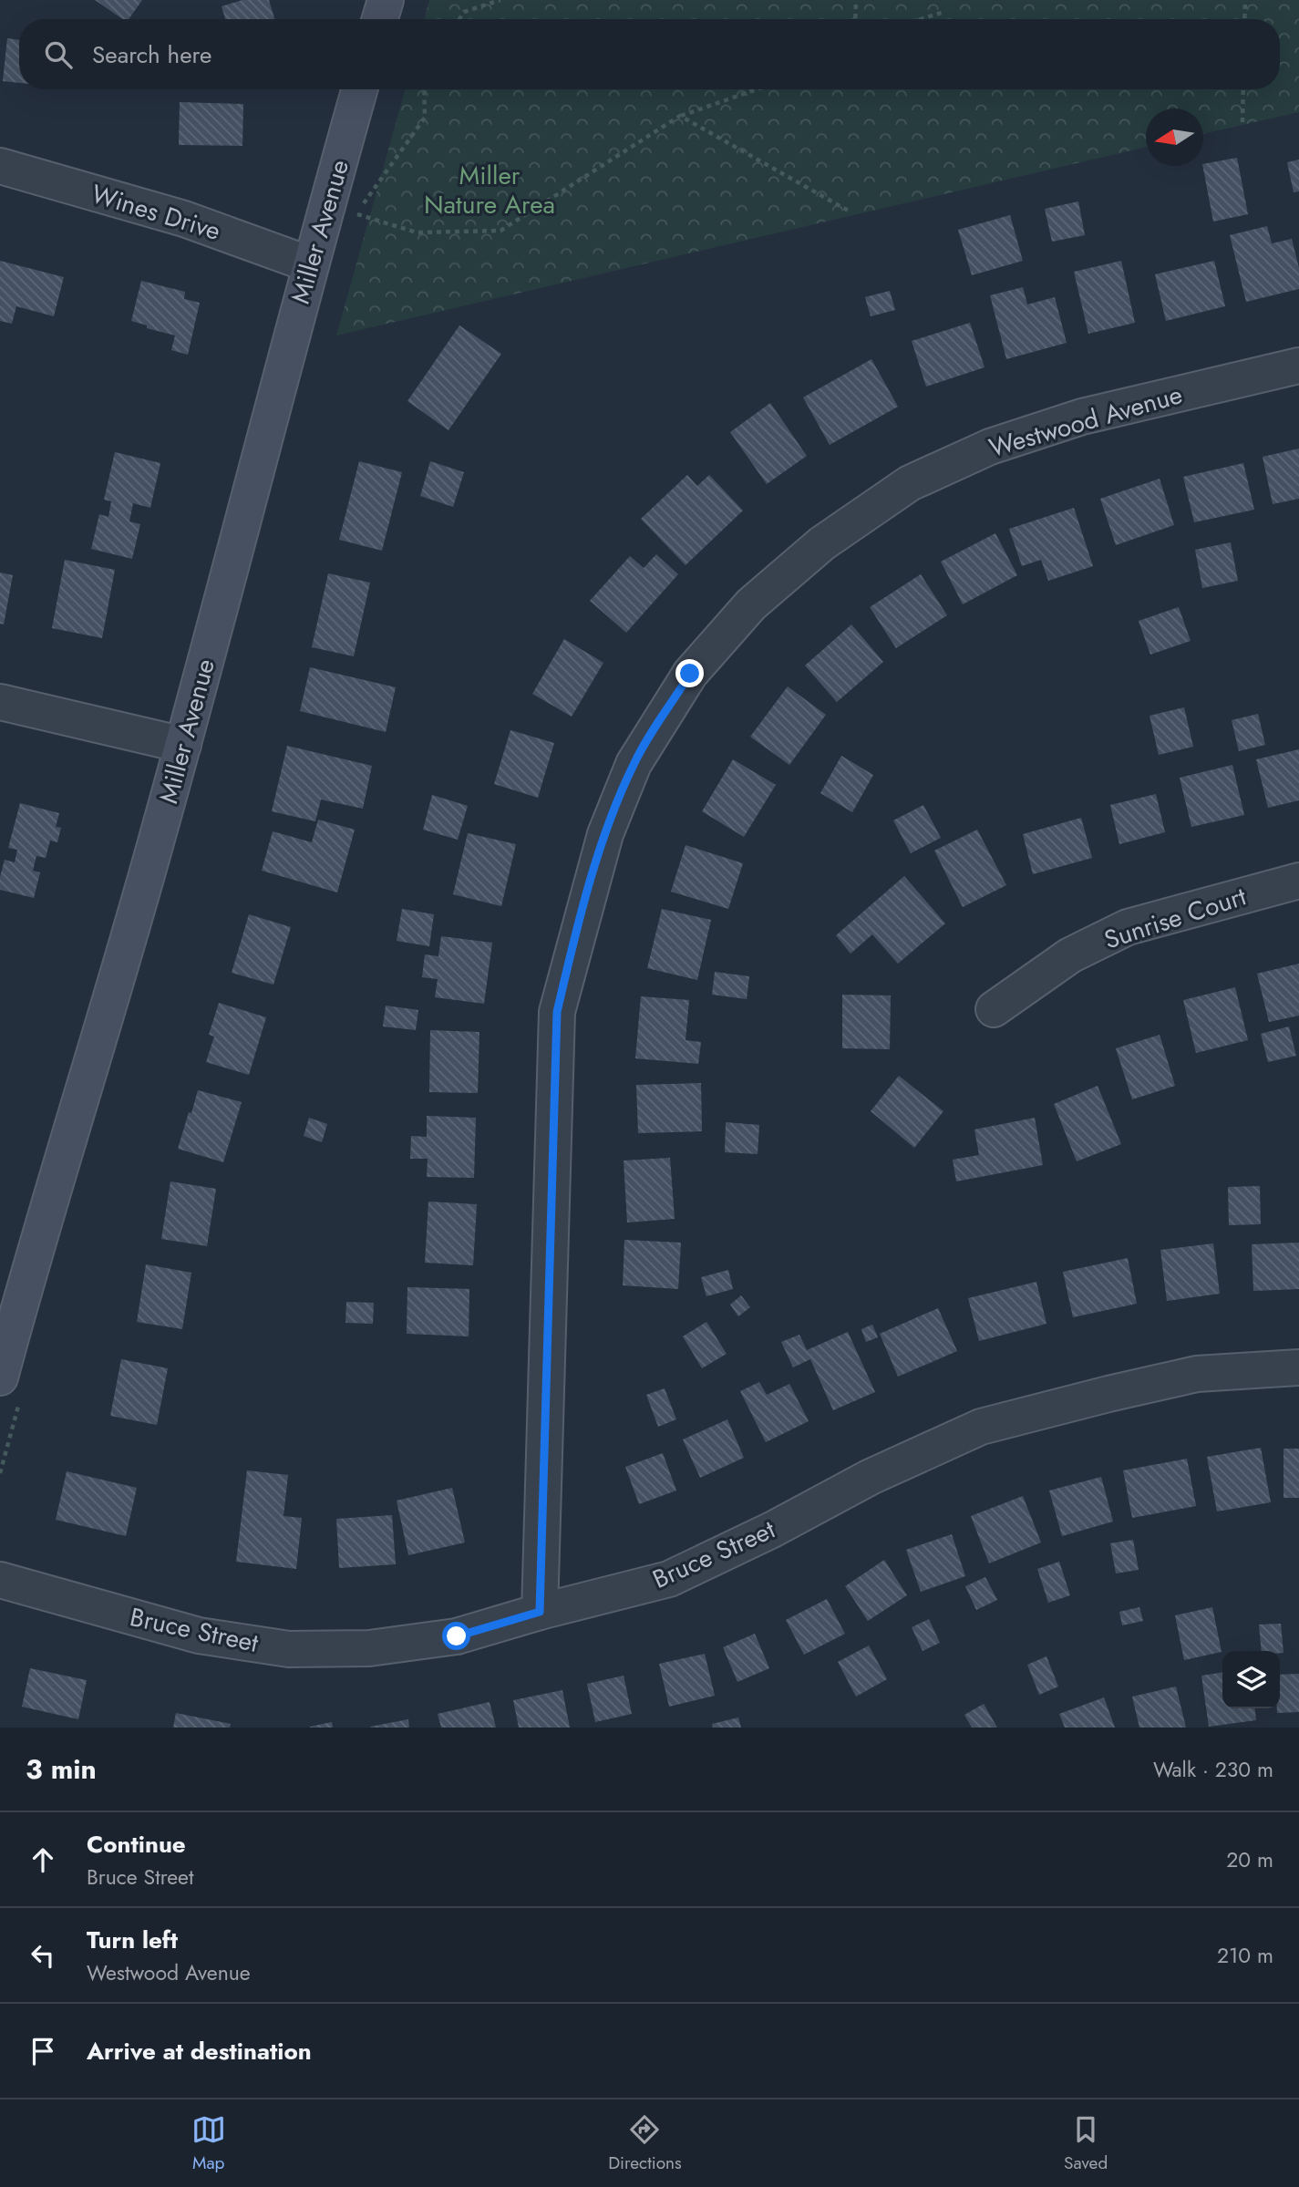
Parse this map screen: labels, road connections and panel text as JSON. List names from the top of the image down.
{
  "streets": {
    "main road": ["Miller Avenue"],
    "street": [
      "Wines Drive",
      "Westwood Avenue",
      "Sunrise Court",
      "Bruce Street"
    ]
  },
  "crossings": [
    ["Wines Drive", "Miller Avenue"],
    ["Westwood Avenue", "Bruce Street"]
  ],
  "parks": ["Miller Nature Area"],
  "north": "left",
  "page": {
    "search": "Search here",
    "heading": ["3 min", "Walk · 230 m"],
    "list": [
      ["Continue", "Bruce Street", "20 m"],
      ["Turn left", "Westwood Avenue", "210 m"],
      "Arrive at destination"
    ],
    "nav": ["Map", "Directions", "Saved"]
  }
}
